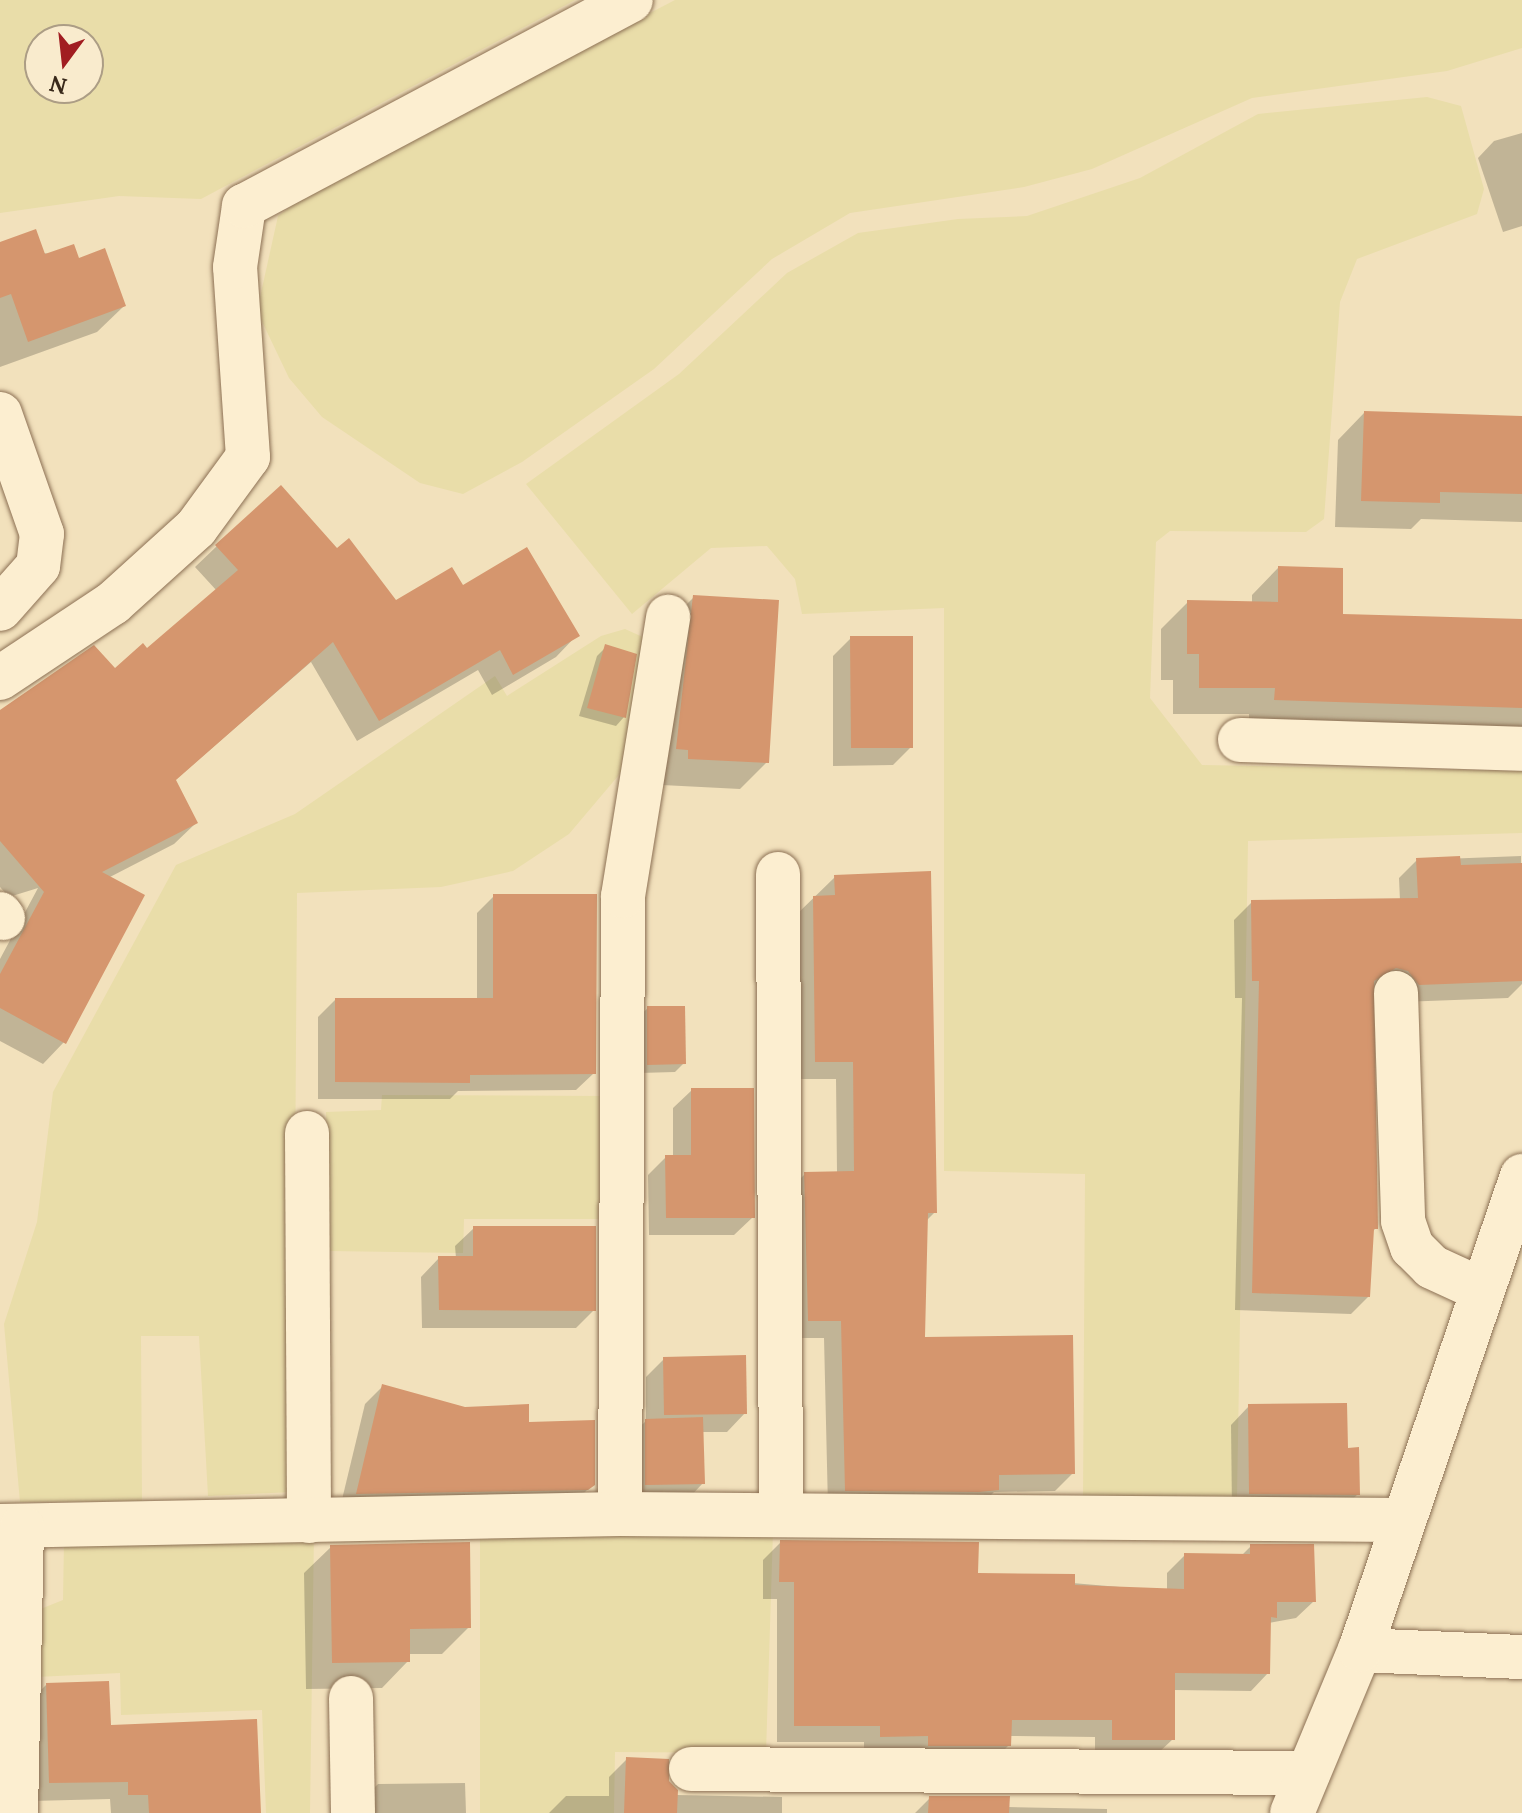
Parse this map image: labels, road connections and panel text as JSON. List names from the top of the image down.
{
  "north": "bottom"
}
